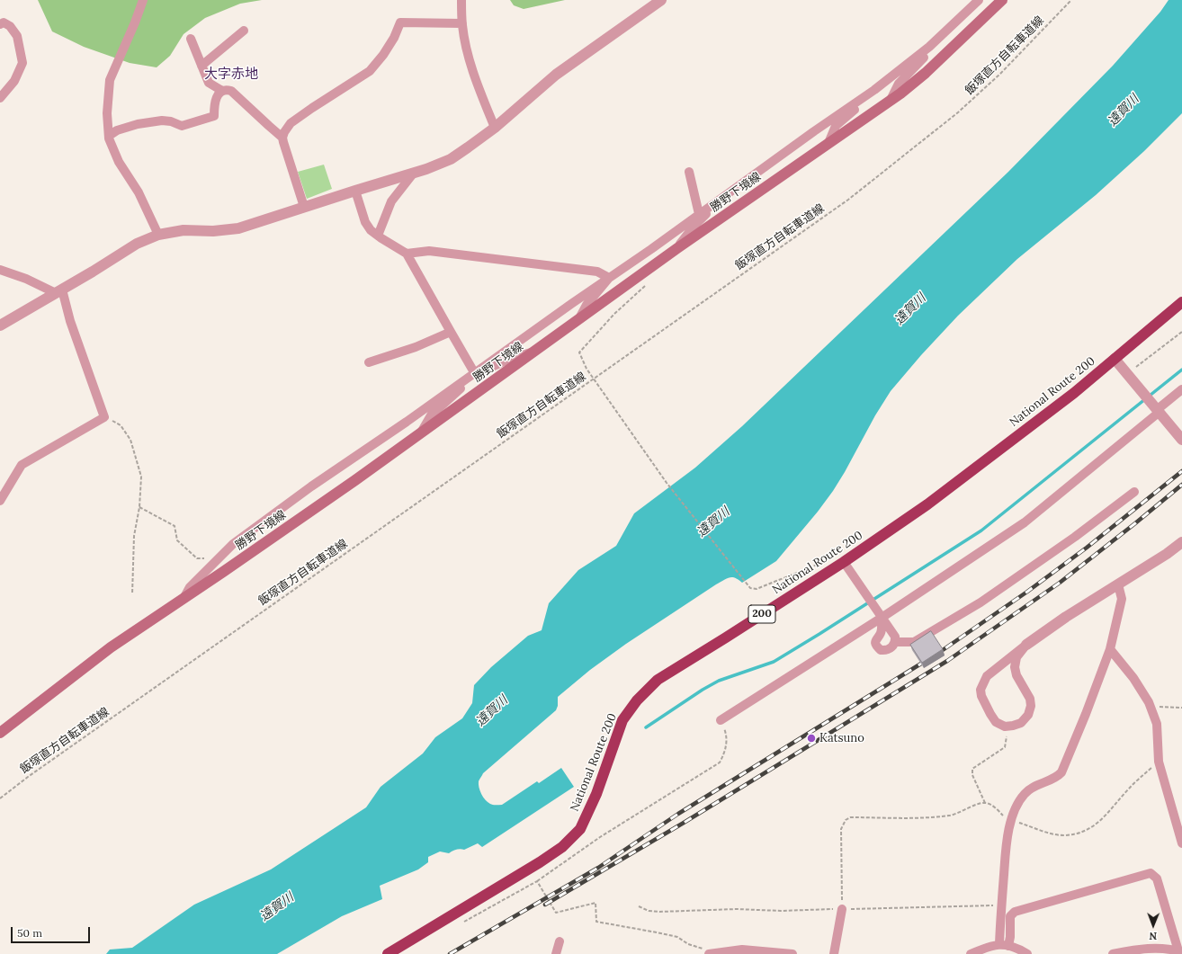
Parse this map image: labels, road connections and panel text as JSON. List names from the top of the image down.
{
  "streets": {
    "highway": ["National Route 200", "200"],
    "main road": ["勝野下境線"],
    "path": ["飯塚直方自転車道線"]
  },
  "districts": ["大字赤地"],
  "water": ["遠賀川"],
  "places": ["Katsuno"],
  "scale_bar": "50 m",
  "north": "bottom"
}
